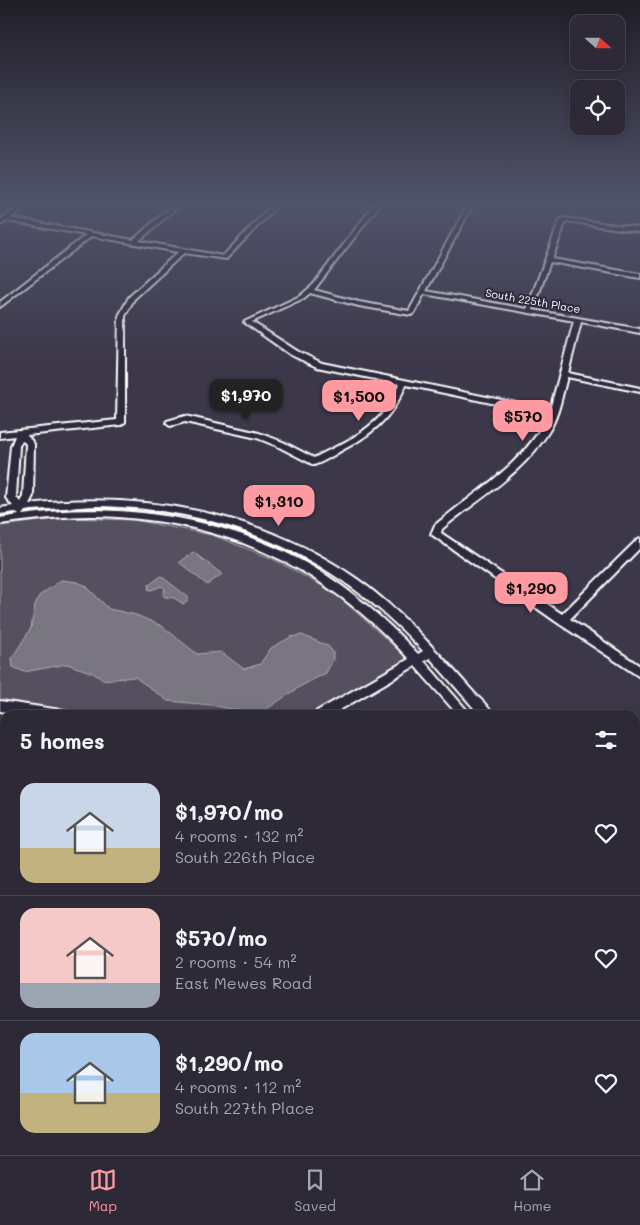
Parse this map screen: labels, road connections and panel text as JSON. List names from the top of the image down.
{
  "streets": {
    "street": ["South 225th Place"]
  },
  "north": "right",
  "page": {
    "price": [
      "$1,970",
      "$1,500",
      "$570",
      "$1,310",
      "$1,290"
    ],
    "heading": "5 homes",
    "list": [
      {
        "name": "$1,970/mo",
        "note": "4 rooms · 132 m² · South 226th Place"
      },
      {
        "name": "$570/mo",
        "note": "2 rooms · 54 m² · East Mewes Road"
      },
      {
        "name": "$1,290/mo",
        "note": "4 rooms · 112 m² · South 227th Place"
      }
    ],
    "tabs": ["Map", "Saved", "Home"]
  }
}
